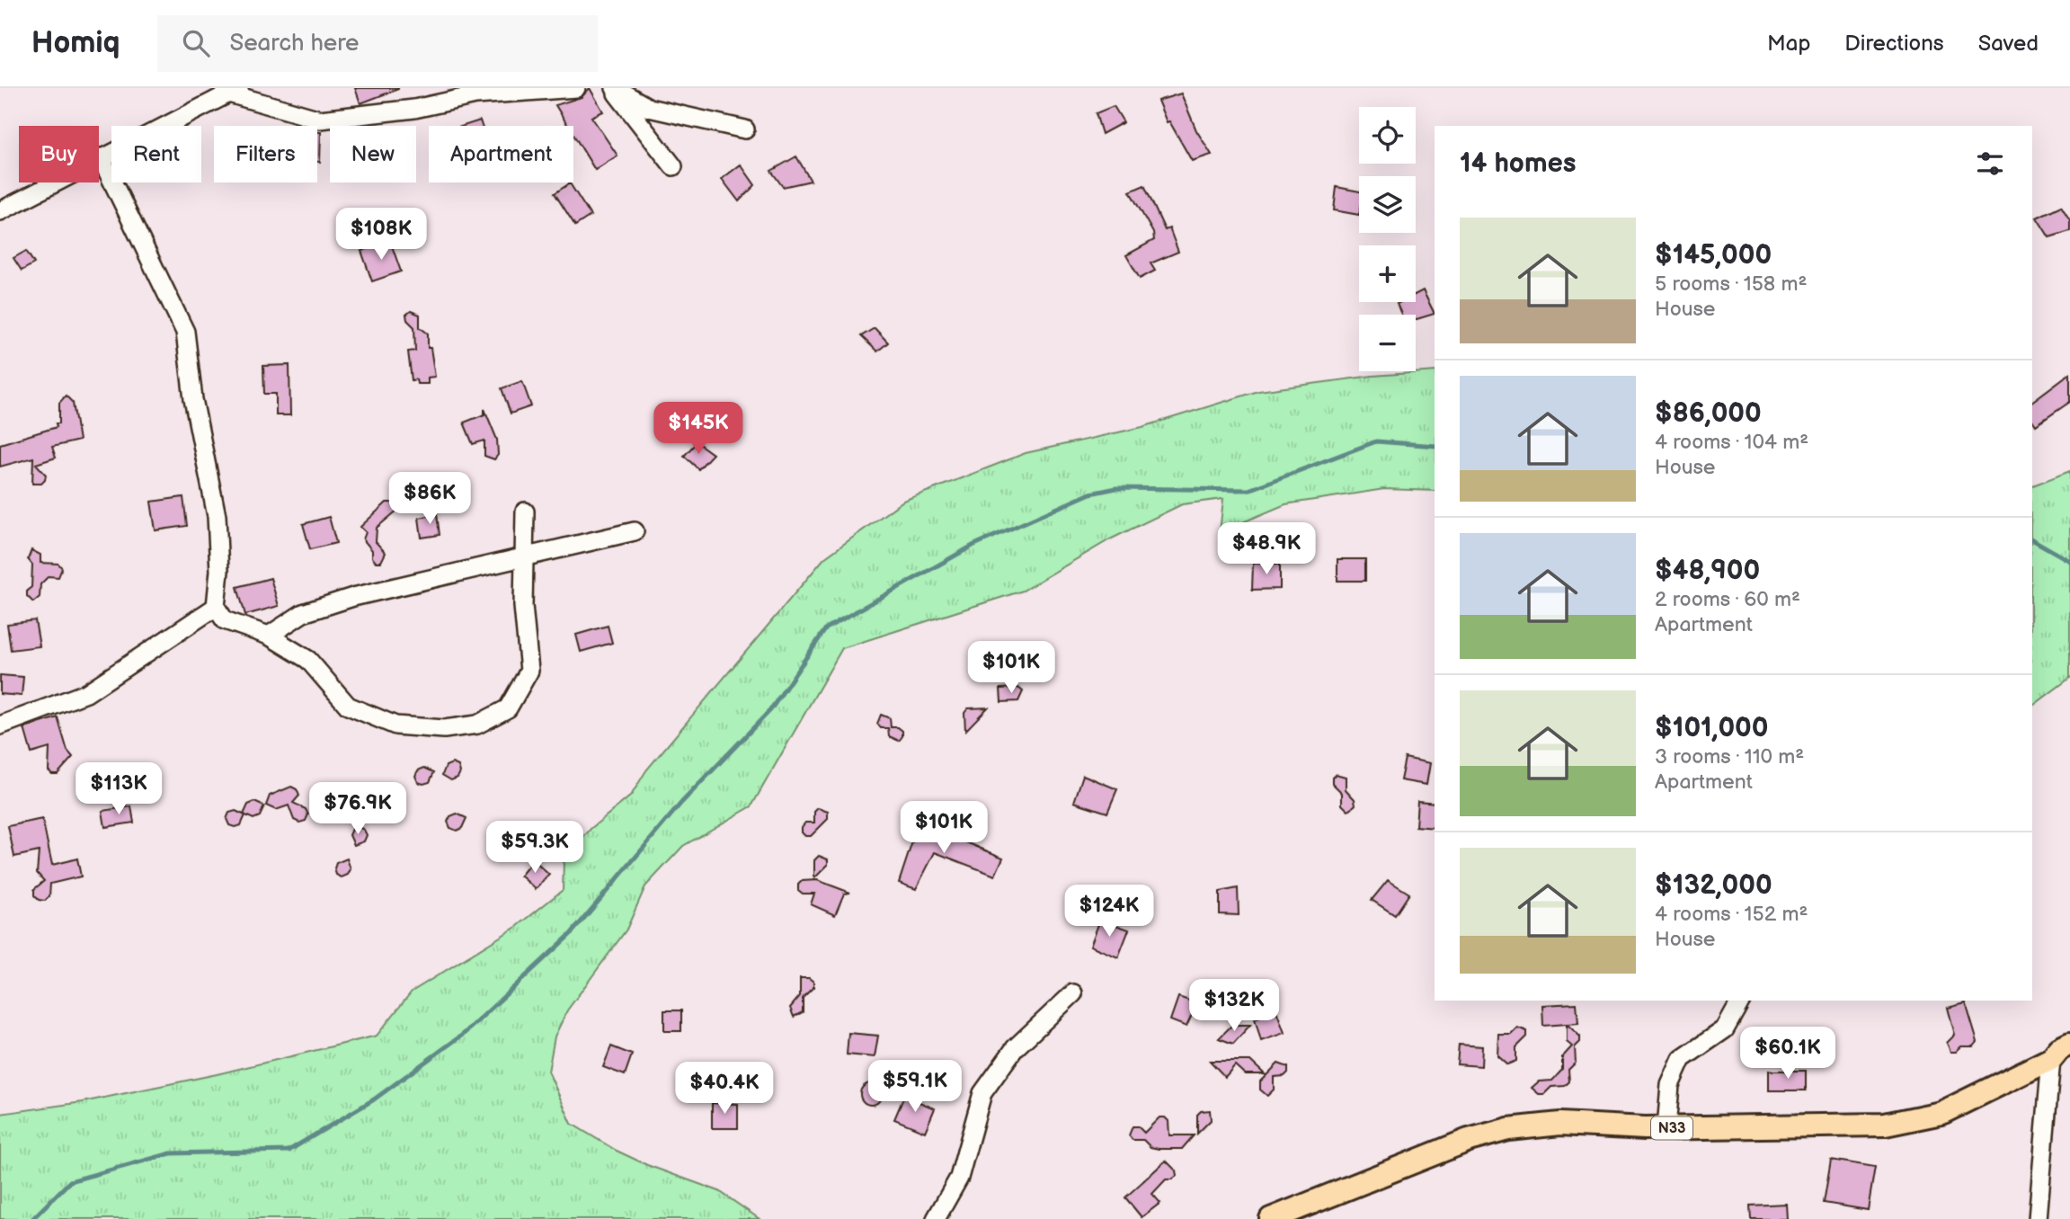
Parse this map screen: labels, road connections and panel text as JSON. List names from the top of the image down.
{
  "streets": {
    "main road": ["N33"]
  },
  "page": {
    "header": "Homiq",
    "search": "Search here",
    "nav": ["Map", "Directions", "Saved"],
    "map_buttons": ["+", "−"],
    "chip": [
      "Buy",
      "Rent",
      "Filters",
      "New",
      "Apartment"
    ],
    "heading": "14 homes",
    "list": [
      {
        "name": "$145,000",
        "note": "5 rooms · 158 m² · House"
      },
      {
        "name": "$86,000",
        "note": "4 rooms · 104 m² · House"
      },
      {
        "name": "$48,900",
        "note": "2 rooms · 60 m² · Apartment"
      },
      {
        "name": "$101,000",
        "note": "3 rooms · 110 m² · Apartment"
      },
      {
        "name": "$132,000",
        "note": "4 rooms · 152 m² · House"
      }
    ],
    "price": [
      "$108K",
      "$145K",
      "$86K",
      "$48.9K",
      "$101K",
      "$113K",
      "$76.9K",
      "$101K",
      "$59.3K",
      "$124K",
      "$132K",
      "$60.1K",
      "$59.1K",
      "$40.4K"
    ]
  }
}
